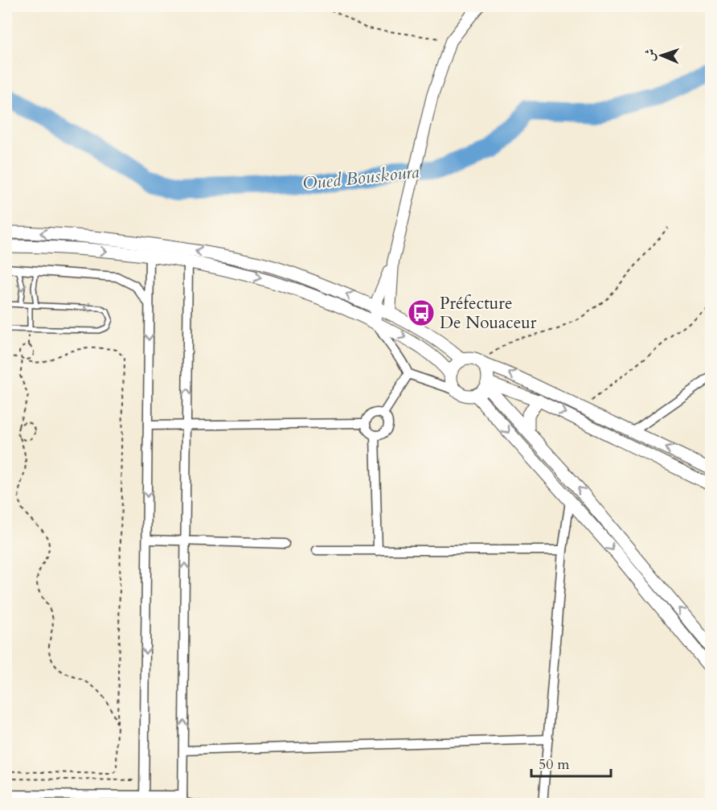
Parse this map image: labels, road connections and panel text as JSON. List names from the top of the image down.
{
  "water": ["Oued Bouskoura"],
  "places": {
    "bus stop": ["Préfecture De Nouaceur"]
  },
  "scale_bar": "50 m",
  "north": "left"
}
